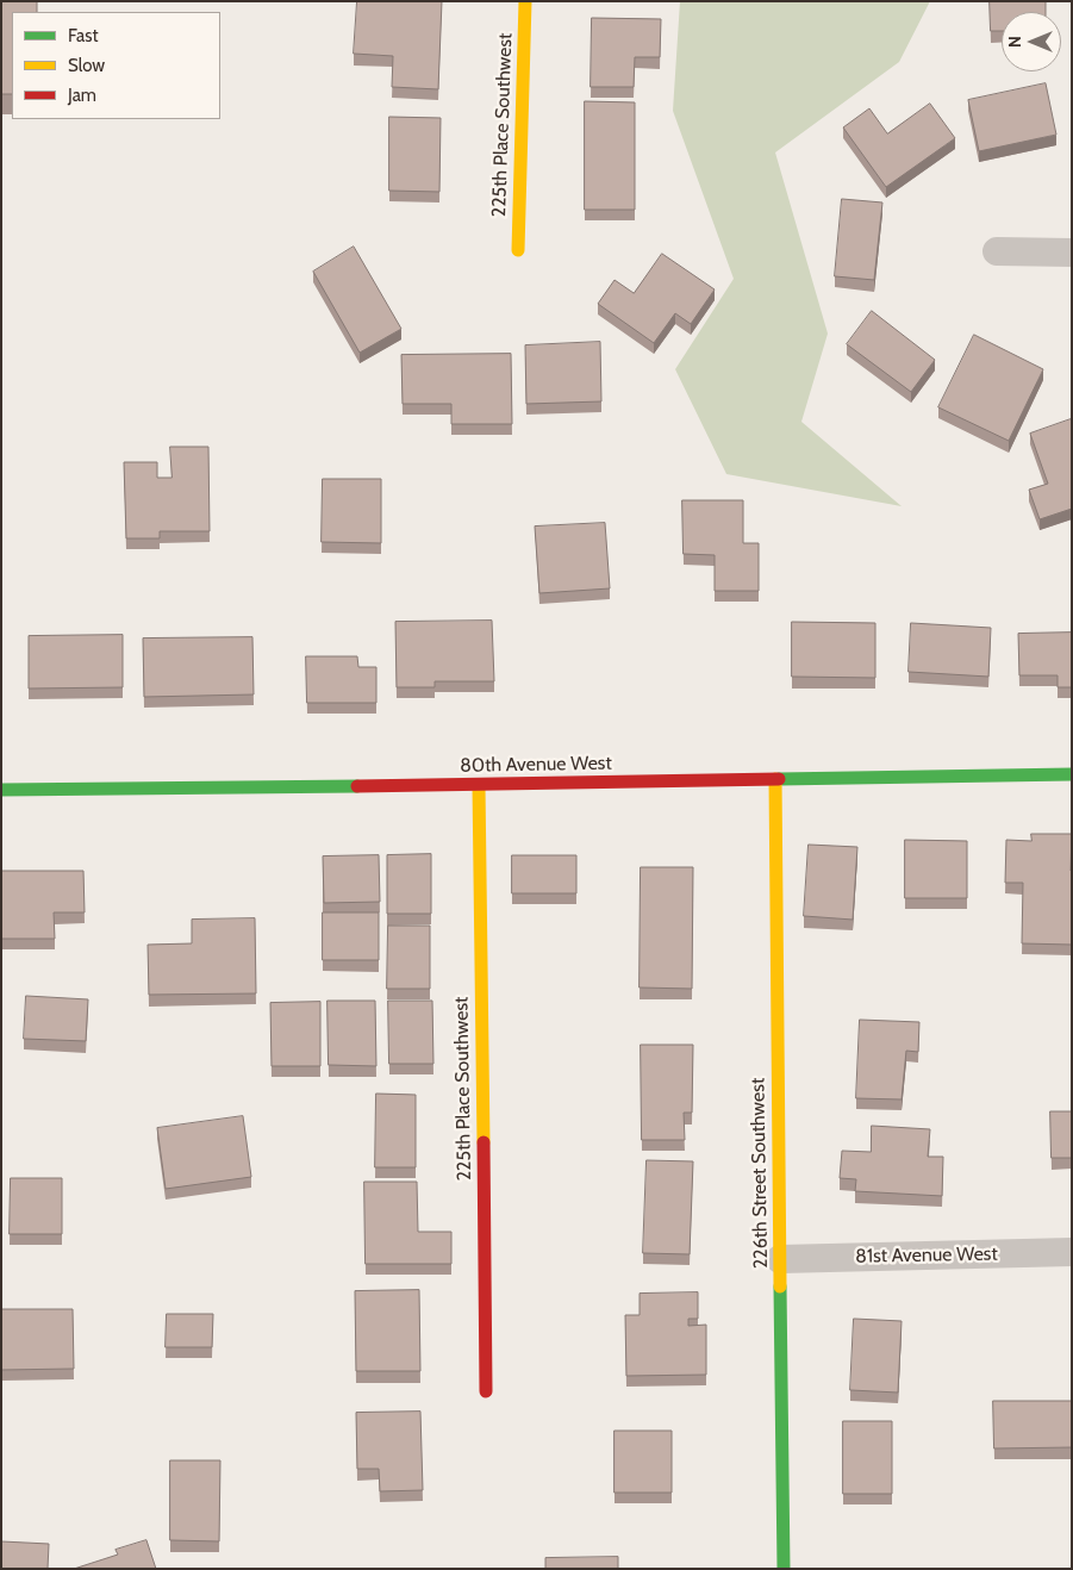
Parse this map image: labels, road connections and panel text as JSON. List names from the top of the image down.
{
  "streets": {
    "street": [
      "225th Place Southwest",
      "80th Avenue West",
      "226th Street Southwest",
      "81st Avenue West"
    ]
  },
  "crossings": [
    ["225th Place Southwest", "80th Avenue West"],
    ["80th Avenue West", "226th Street Southwest"],
    ["226th Street Southwest", "81st Avenue West"]
  ],
  "legend": ["Fast", "Slow", "Jam"],
  "north": "left"
}
